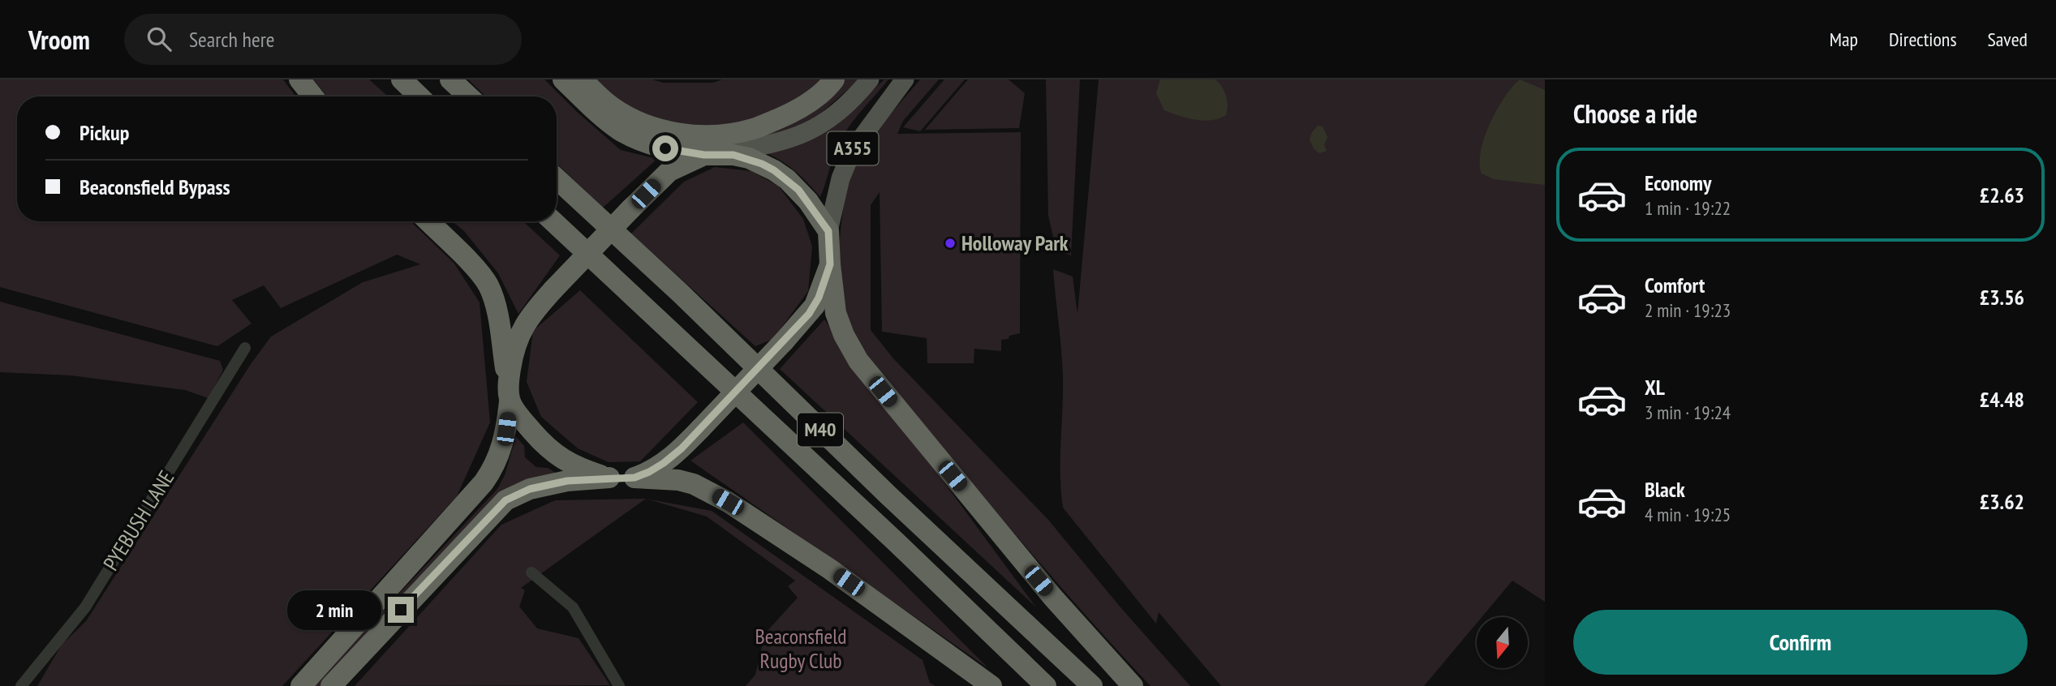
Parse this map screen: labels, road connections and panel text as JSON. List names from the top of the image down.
{
  "streets": {
    "highway": ["M40"],
    "main road": ["A355"],
    "street": ["PYEBUSH LANE"]
  },
  "parks": ["Beaconsfield Rugby Club"],
  "places": ["Holloway Park"],
  "north": "bottom",
  "page": {
    "header": "Vroom",
    "search": "Search here",
    "nav": ["Map", "Directions", "Saved"],
    "heading": "Choose a ride",
    "banner": ["Pickup", "Beaconsfield Bypass"],
    "list": [
      {
        "name": "Economy",
        "note": "1 min · 19:22",
        "value": "£2.63"
      },
      {
        "name": "Comfort",
        "note": "2 min · 19:23",
        "value": "£3.56"
      },
      {
        "name": "XL",
        "note": "3 min · 19:24",
        "value": "£4.48"
      },
      {
        "name": "Black",
        "note": "4 min · 19:25",
        "value": "£3.62"
      }
    ],
    "bubble": "2 min",
    "buttons": "Confirm"
  }
}
